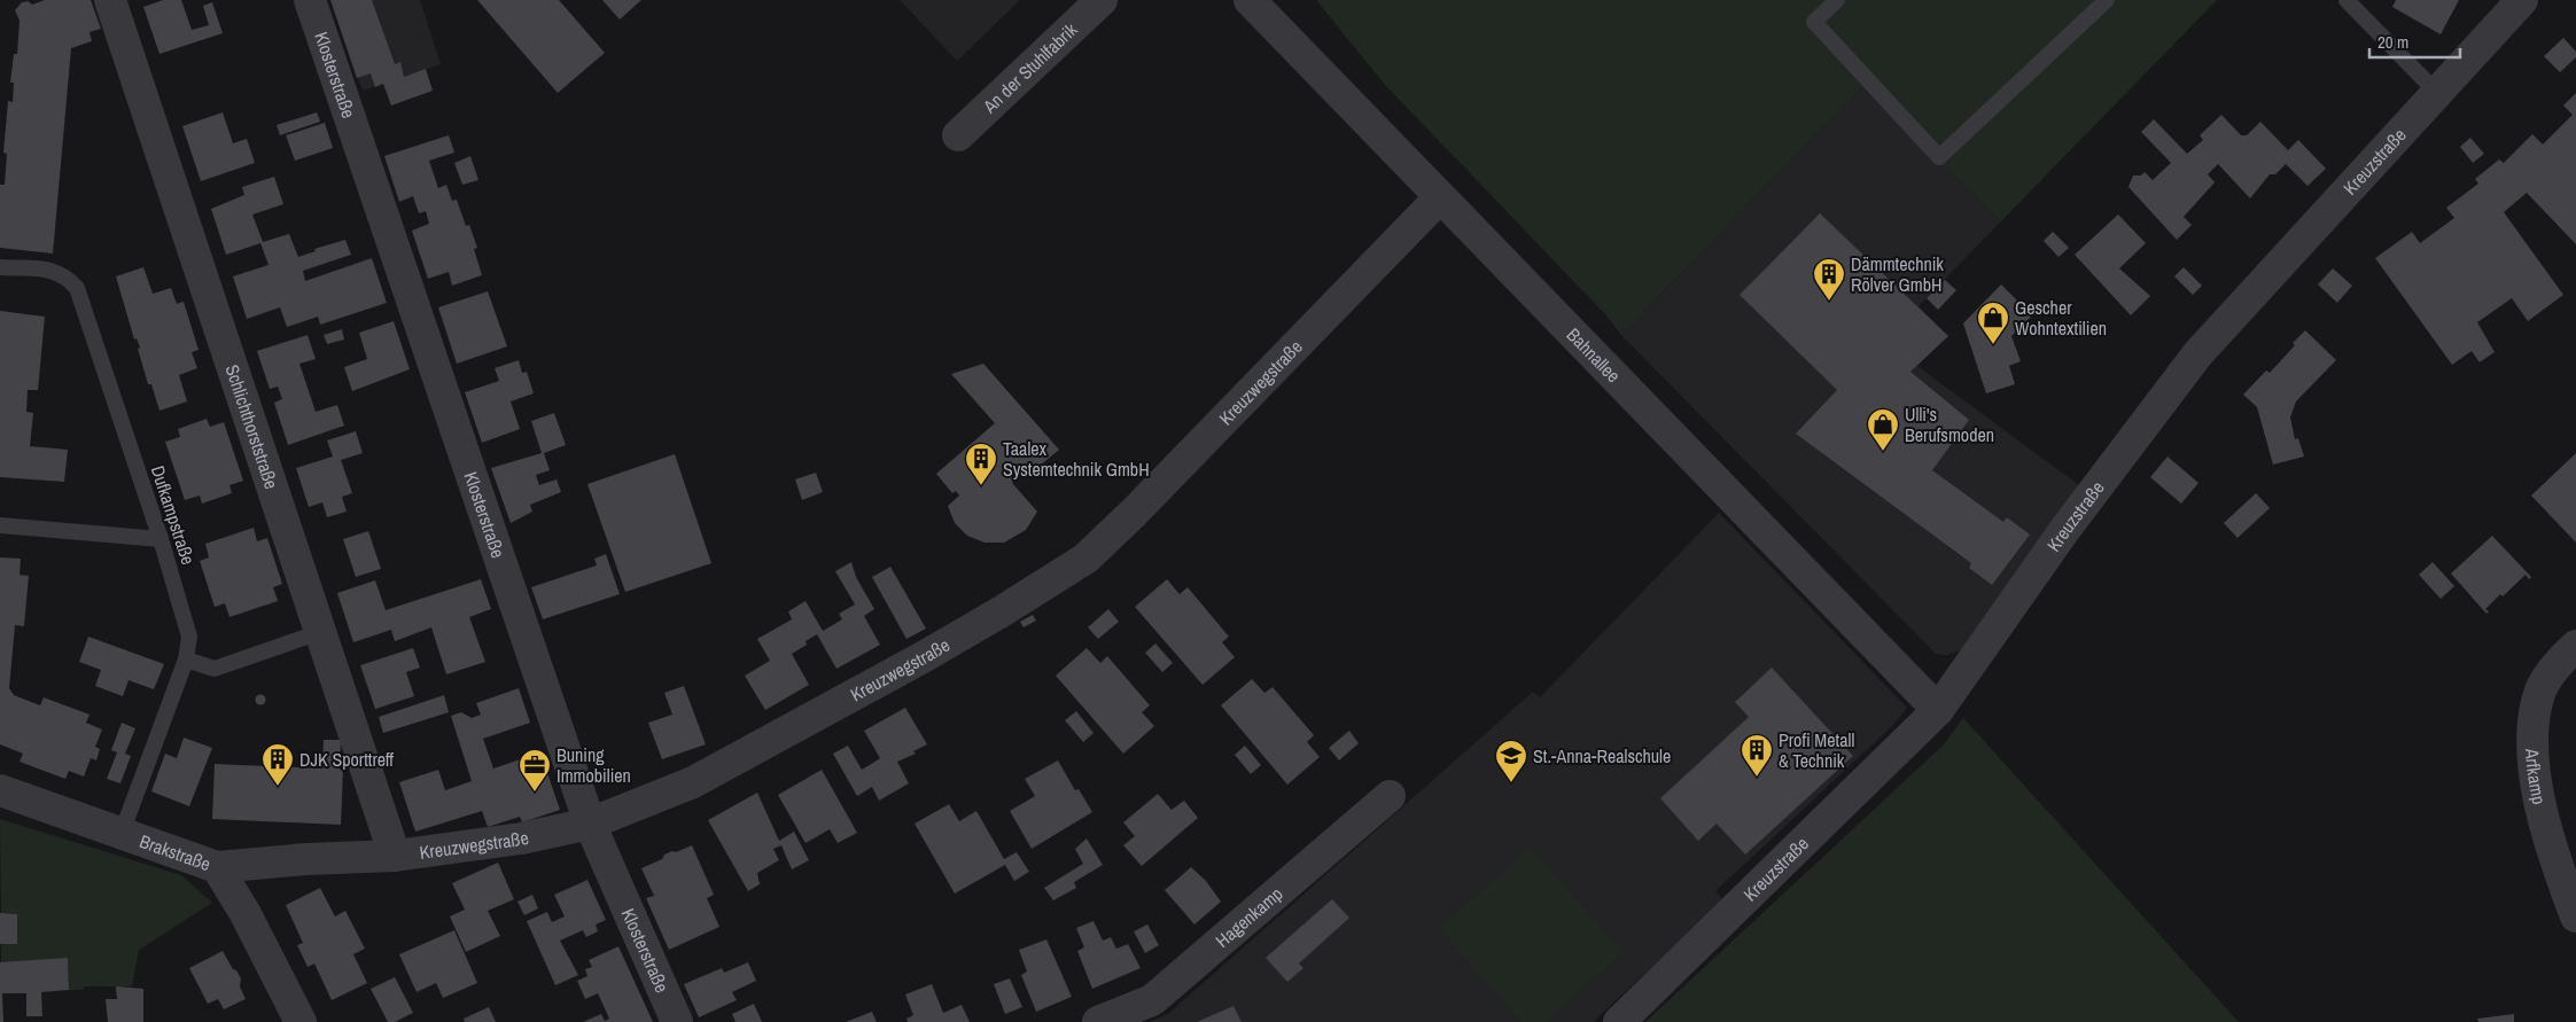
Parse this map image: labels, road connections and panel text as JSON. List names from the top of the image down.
{
  "streets": {
    "street": [
      "An der Stuhlfabrik",
      "Klosterstraße",
      "Kreuzstraße",
      "Bahnallee",
      "Kreuzwegstraße",
      "Schlichthorststraße",
      "Arfkamp",
      "Brakstraße",
      "Hagenkamp"
    ],
    "lane": ["Dufkampstraße"]
  },
  "crossings": [
    ["Klosterstraße", "Kreuzwegstraße"],
    ["Kreuzstraße", "Bahnallee"],
    ["Bahnallee", "Kreuzwegstraße"],
    ["Kreuzwegstraße", "Schlichthorststraße"],
    ["Kreuzwegstraße", "Brakstraße"],
    ["Dufkampstraße", "Brakstraße"]
  ],
  "places": {
    "building": [
      "Dämmtechnik Rölver GmbH",
      "Taalex Systemtechnik GmbH",
      "Profi Metall & Technik",
      "DJK Sporttreff"
    ],
    "shop": ["Gescher Wohntextilien", "Ulli's Berufsmoden"],
    "school or university": ["St.-Anna-Realschule"],
    "office": ["Buning Immobilien"]
  },
  "scale_bar": "20 m"
}
